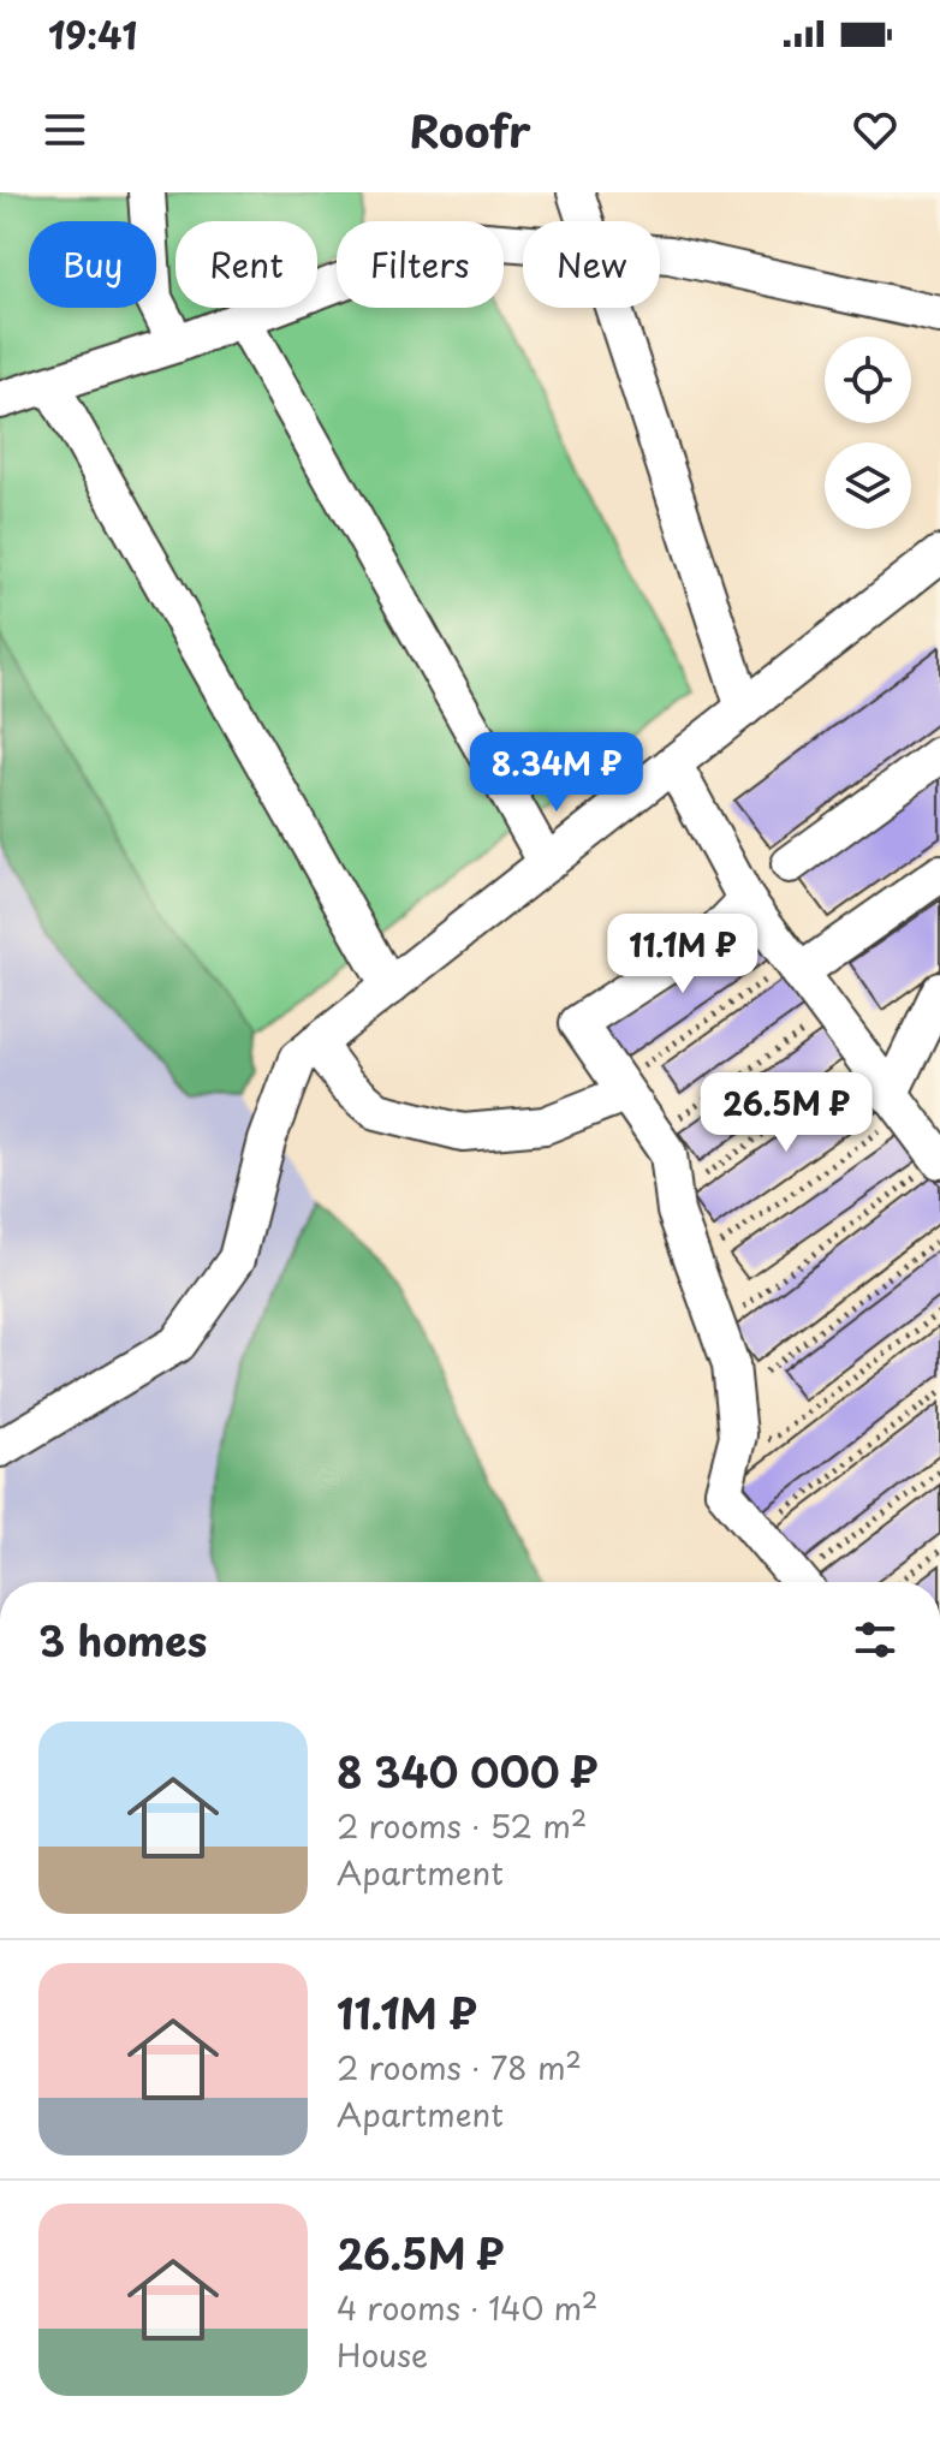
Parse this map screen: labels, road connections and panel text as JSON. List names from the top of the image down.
{
  "page": {
    "status": "19:41",
    "header": "Roofr",
    "chip": [
      "Buy",
      "Rent",
      "Filters",
      "New"
    ],
    "price": ["8.34M ₽", "11.1M ₽", "26.5M ₽"],
    "heading": "3 homes",
    "list": [
      {
        "name": "8 340 000 ₽",
        "note": "2 rooms · 52 m² · Apartment"
      },
      {
        "name": "11.1M ₽",
        "note": "2 rooms · 78 m² · Apartment"
      },
      {
        "name": "26.5M ₽",
        "note": "4 rooms · 140 m² · House"
      }
    ]
  }
}
